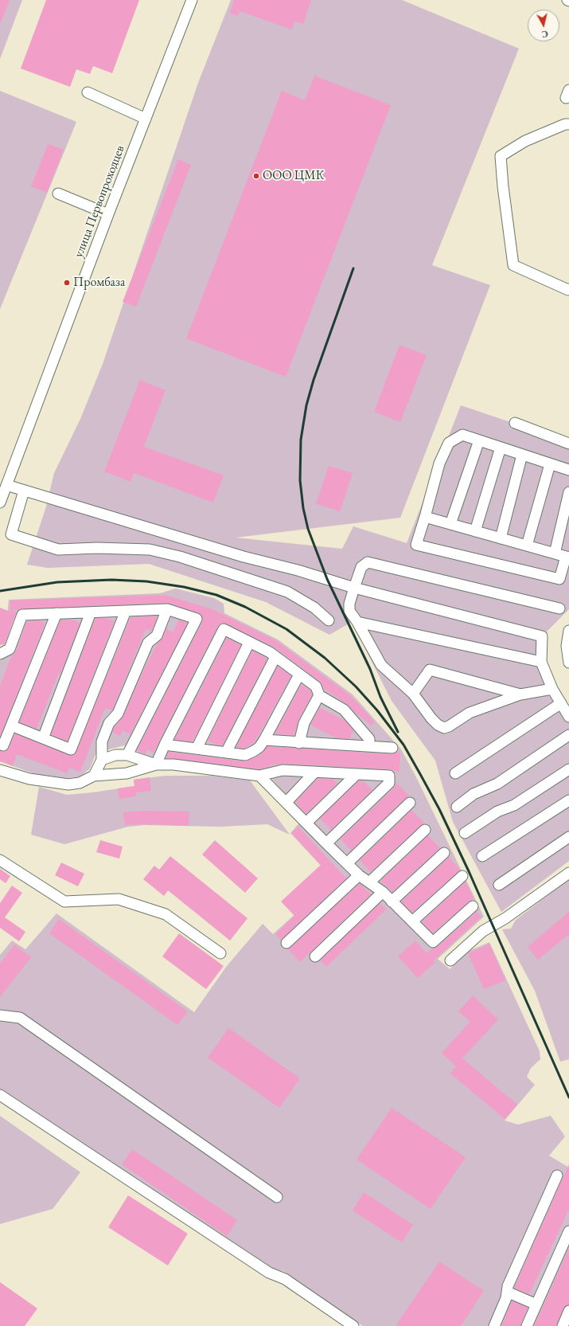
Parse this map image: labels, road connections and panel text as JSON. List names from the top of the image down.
{
  "streets": {
    "street": ["улица Первопроходцев"]
  },
  "places": ["ООО ЦМК", "Промбаза"],
  "north": "bottom"
}
